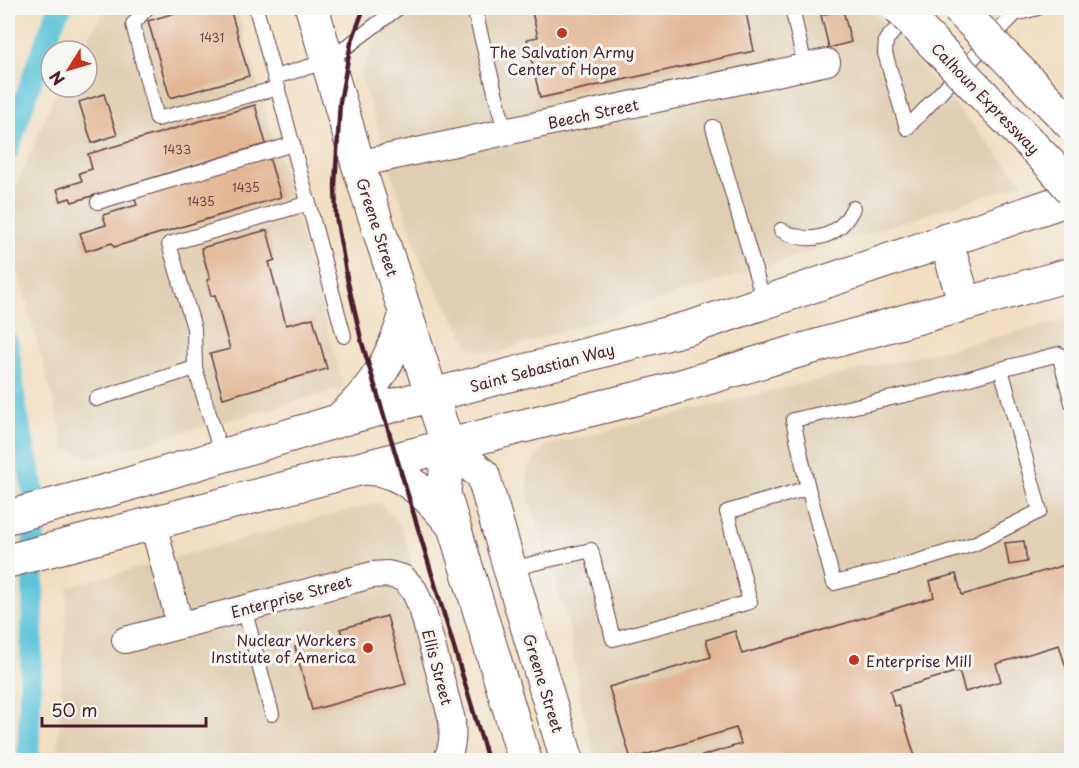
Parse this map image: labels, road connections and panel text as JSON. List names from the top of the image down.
{
  "streets": {
    "main road": ["Calhoun Expressway", "Greene Street", "Saint Sebastian Way"],
    "street": ["Beech Street", "Enterprise Street", "Ellis Street"]
  },
  "crossings": [
    ["Calhoun Expressway", "Saint Sebastian Way"],
    ["Beech Street", "Greene Street"],
    ["Greene Street", "Saint Sebastian Way"],
    ["Enterprise Street", "Ellis Street"]
  ],
  "places": ["The Salvation Army Center of Hope", "Nuclear Workers Institute of America", "Enterprise Mill"],
  "house_numbers": [
    "1431",
    "1433",
    "1435",
    "1435"
  ],
  "scale_bar": "50 m",
  "north": "bottom left"
}
